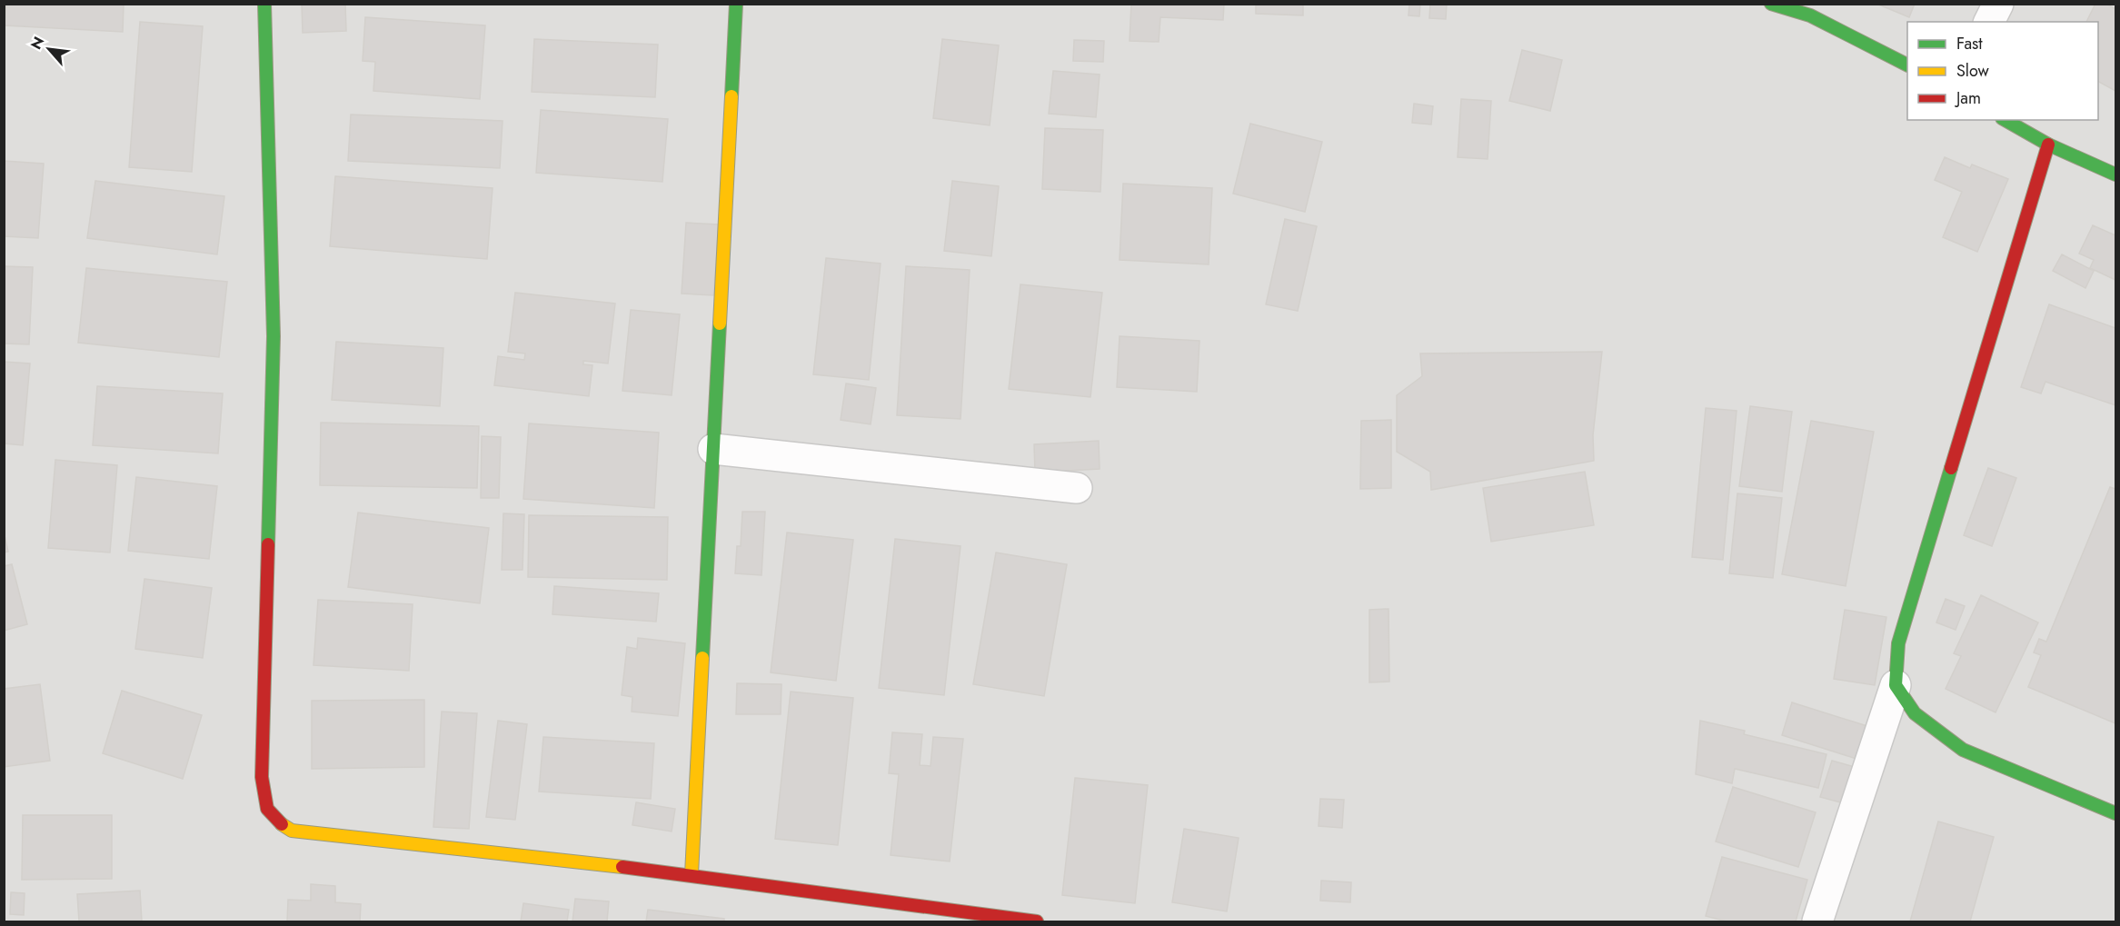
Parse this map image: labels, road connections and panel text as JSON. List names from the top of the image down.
{
  "legend": ["Fast", "Slow", "Jam"],
  "north": "top left"
}
